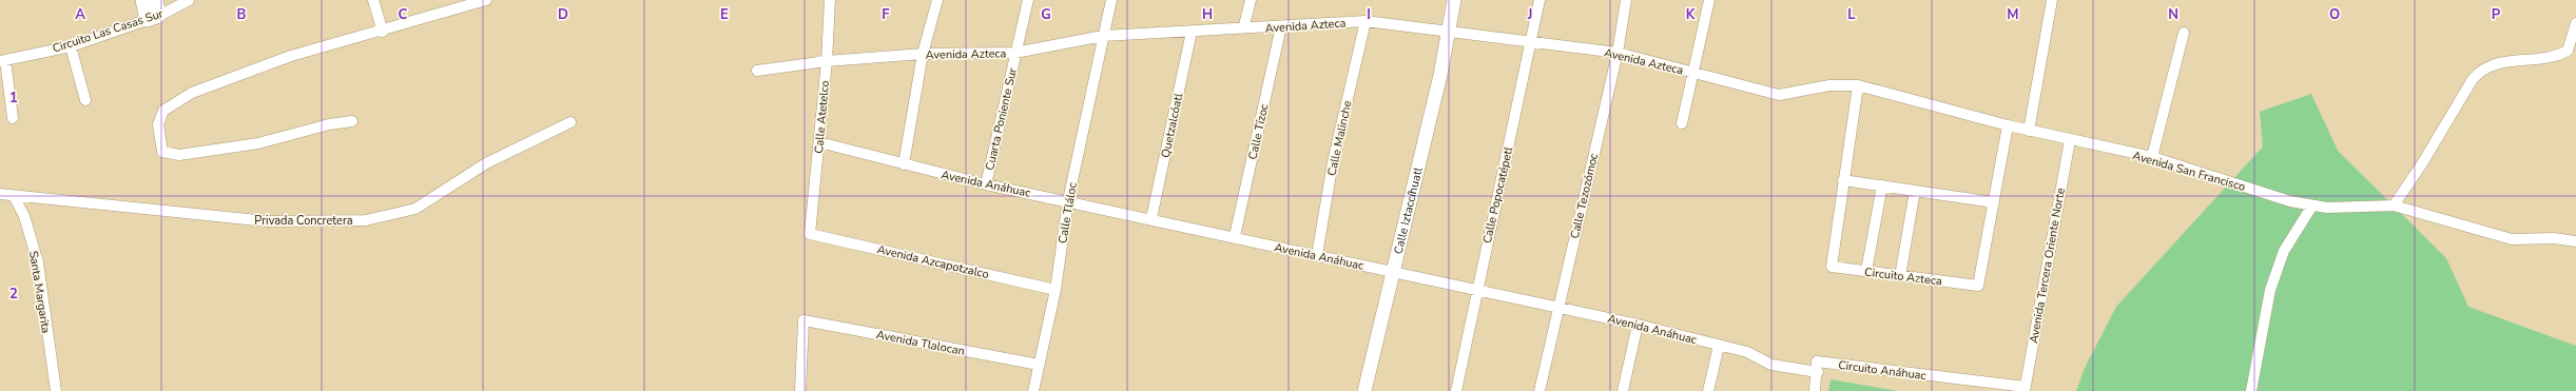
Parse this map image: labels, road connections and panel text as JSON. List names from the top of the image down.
{
  "streets": {
    "street": [
      "Avenida Azteca",
      "Circuito Las Casas Sur",
      "Calle Atetelco",
      "Cuarta Poniente Sur",
      "Quetzalcóatl",
      "Calle Tízoc",
      "Calle Malinche",
      "Avenida San Francisco",
      "Avenida Anáhuac",
      "Calle Popocatépetl",
      "Calle Tezozómoc",
      "Calle Iztaccíhuatl",
      "Calle Tláloc",
      "Privada Concretera",
      "Avenida Azcapotzalco",
      "Avenida Tercera Oriente Norte",
      "Circuito Azteca",
      "Santa Margarita",
      "Avenida Tlalocan",
      "Circuito Anáhuac"
    ]
  },
  "crossings": [
    ["Avenida Azteca", "Calle Atetelco"],
    ["Avenida Azteca", "Cuarta Poniente Sur"],
    ["Avenida Azteca", "Quetzalcóatl"],
    ["Avenida Azteca", "Calle Tízoc"],
    ["Avenida Azteca", "Calle Malinche"],
    ["Avenida Azteca", "Avenida San Francisco"],
    ["Avenida Azteca", "Calle Popocatépetl"],
    ["Avenida Azteca", "Calle Tezozómoc"],
    ["Avenida Azteca", "Calle Iztaccíhuatl"],
    ["Avenida Azteca", "Calle Tláloc"],
    ["Calle Atetelco", "Avenida Anáhuac"],
    ["Calle Atetelco", "Avenida Azcapotzalco"],
    ["Cuarta Poniente Sur", "Avenida Anáhuac"],
    ["Quetzalcóatl", "Avenida Anáhuac"],
    ["Calle Tízoc", "Avenida Anáhuac"],
    ["Calle Malinche", "Avenida Anáhuac"],
    ["Avenida San Francisco", "Avenida Tercera Oriente Norte"],
    ["Avenida San Francisco", "Circuito Azteca"],
    ["Avenida Anáhuac", "Calle Popocatépetl"],
    ["Avenida Anáhuac", "Calle Tezozómoc"],
    ["Avenida Anáhuac", "Calle Iztaccíhuatl"],
    ["Avenida Anáhuac", "Calle Tláloc"],
    ["Avenida Anáhuac", "Circuito Anáhuac"],
    ["Calle Tláloc", "Avenida Azcapotzalco"],
    ["Calle Tláloc", "Avenida Tlalocan"],
    ["Privada Concretera", "Santa Margarita"]
  ],
  "grid": {
    "columns": [
      "A",
      "B",
      "C",
      "D",
      "E",
      "F",
      "G",
      "H",
      "I",
      "J",
      "K",
      "L",
      "M",
      "N",
      "O",
      "P"
    ],
    "rows": ["1", "2"]
  }
}
